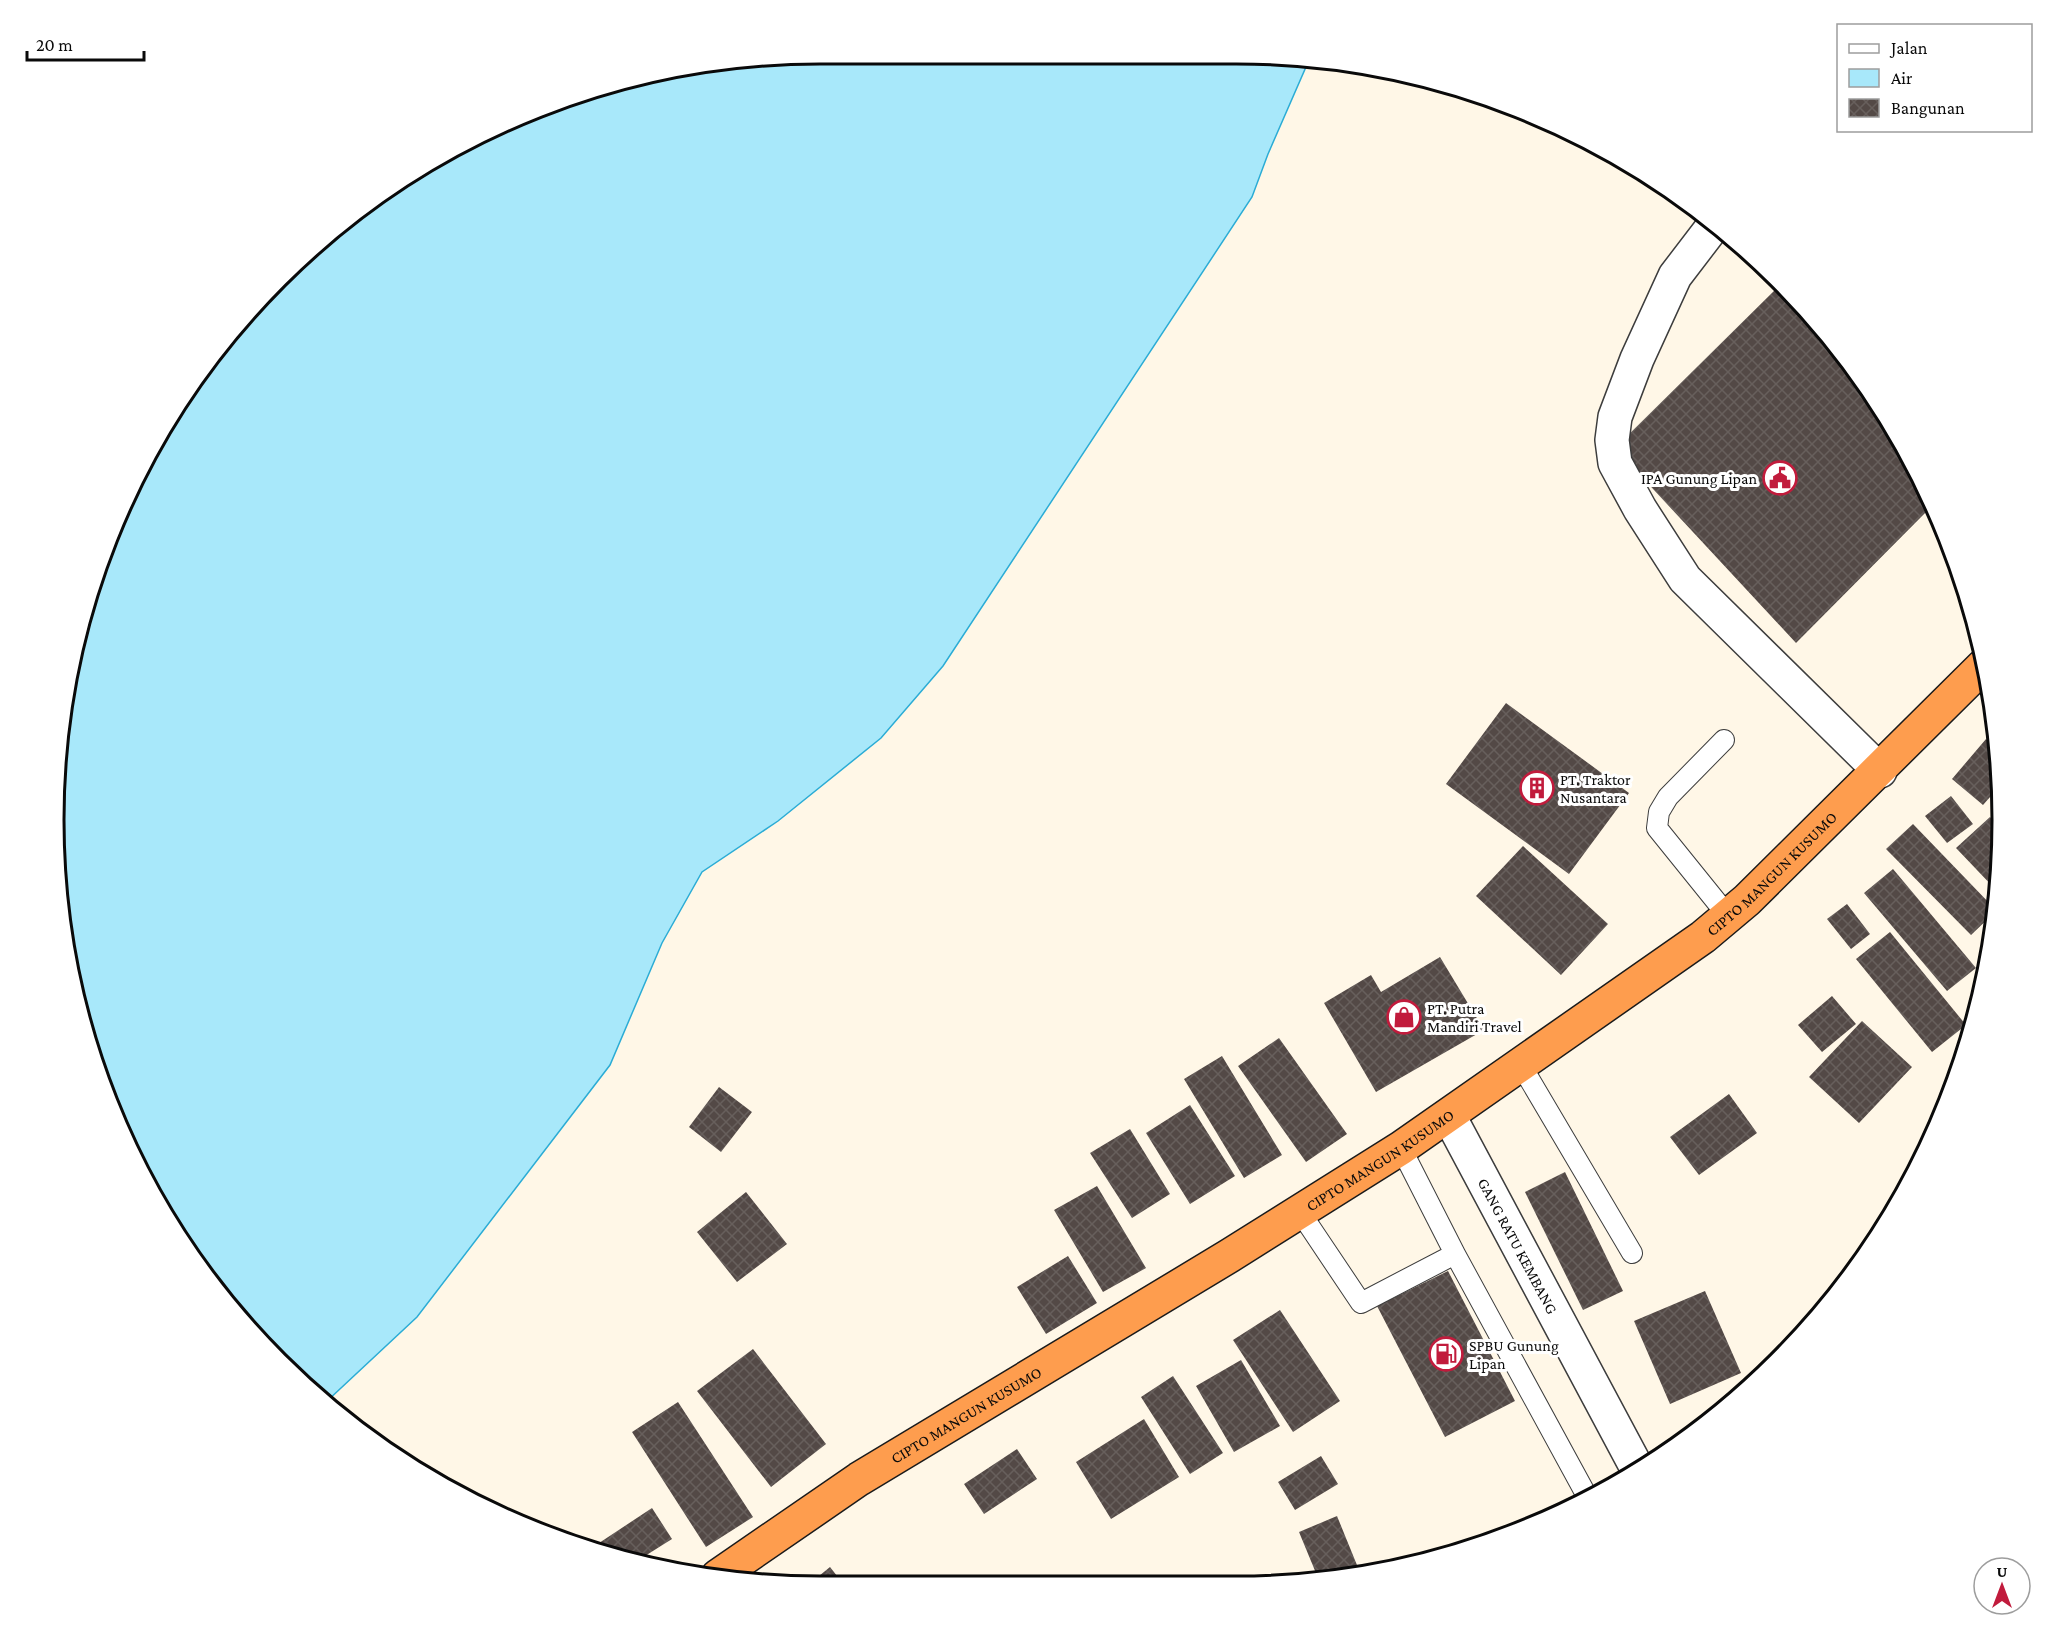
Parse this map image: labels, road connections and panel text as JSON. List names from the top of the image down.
{
  "streets": {
    "highway": ["CIPTO MANGUN KUSUMO"],
    "street": ["GANG RATU KEMBANG"]
  },
  "crossings": [
    ["CIPTO MANGUN KUSUMO", "GANG RATU KEMBANG"]
  ],
  "places": {
    "public building": ["IPA Gunung Lipan"],
    "building": ["PT. Traktor Nusantara"],
    "shop": ["PT. Putra Mandiri Travel"],
    "fuel station": ["SPBU Gunung Lipan"]
  },
  "legend": ["Jalan", "Air", "Bangunan"],
  "scale_bar": "20 m",
  "north": "top"
}
